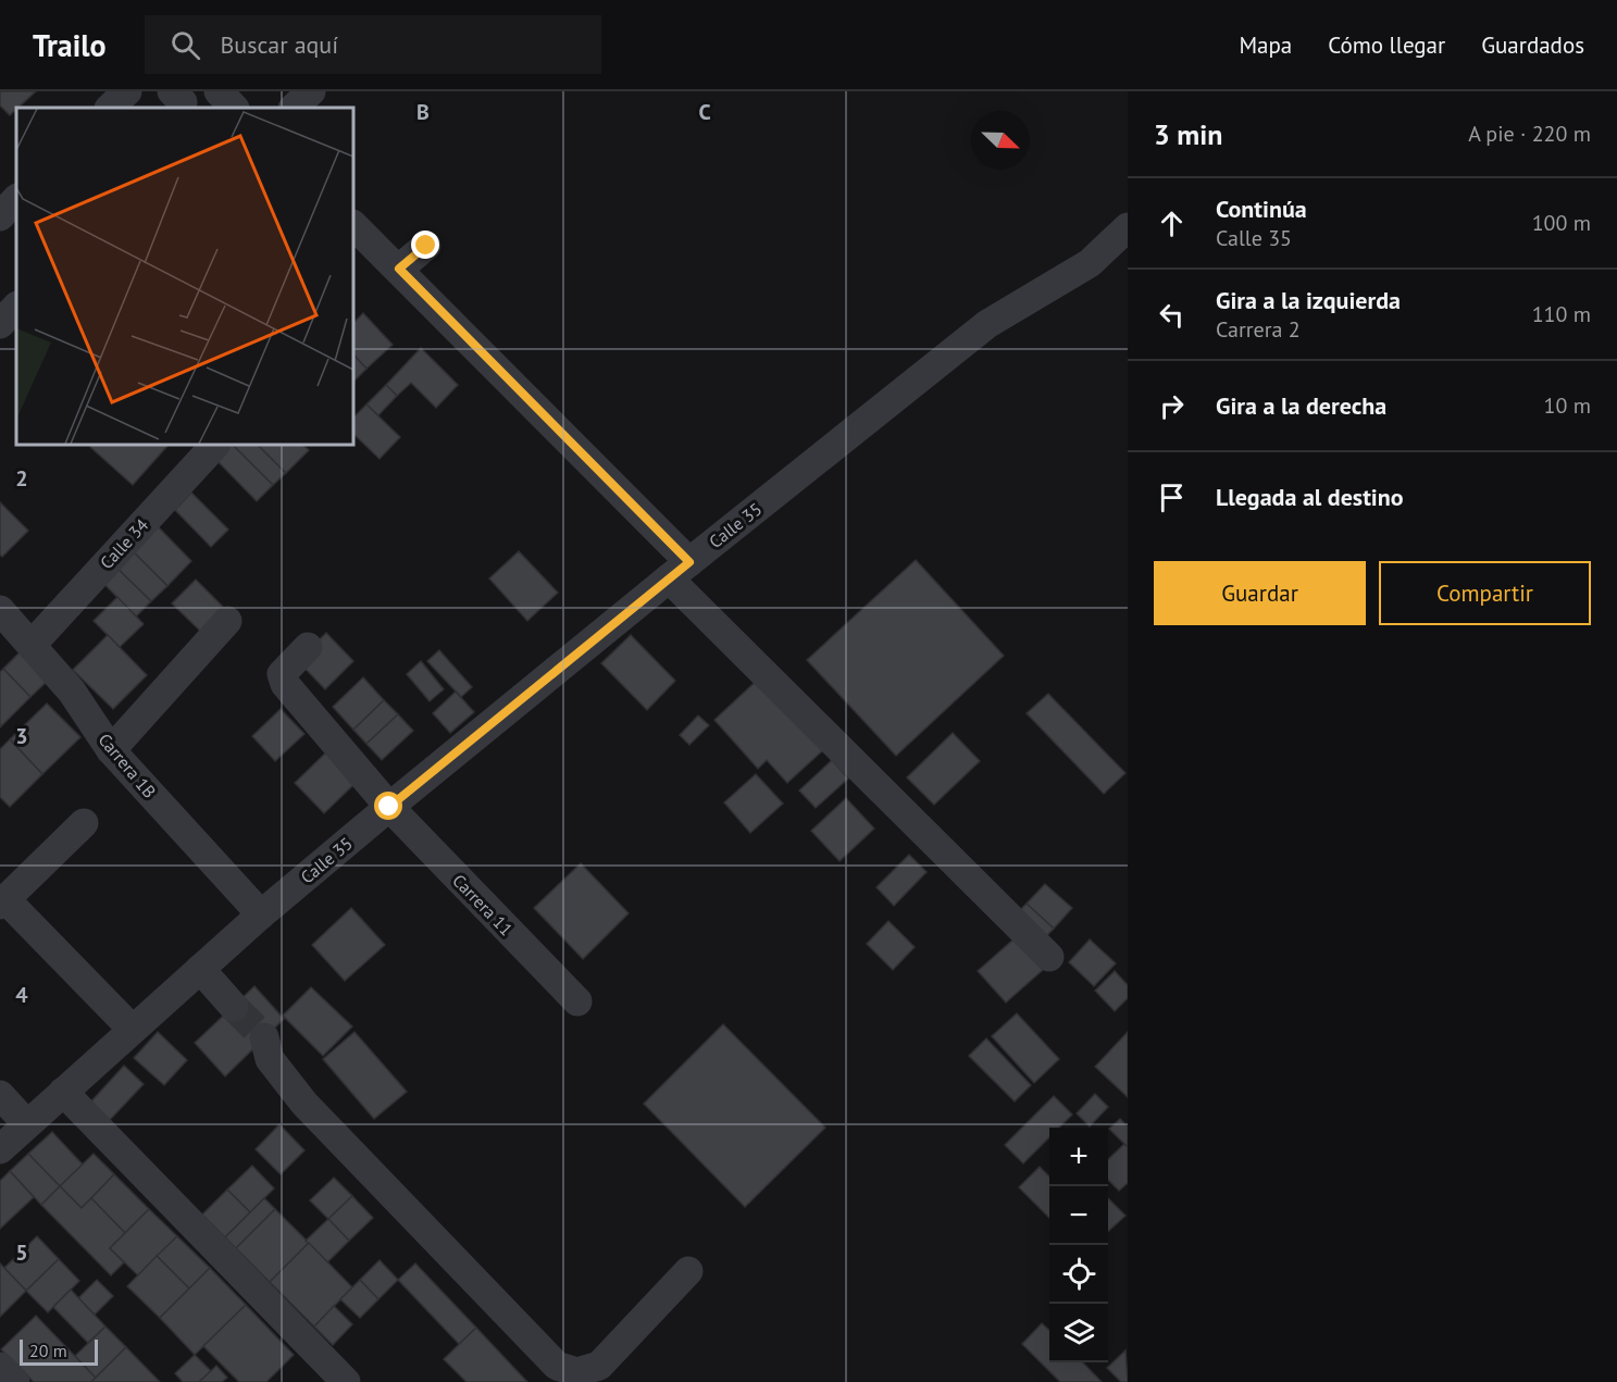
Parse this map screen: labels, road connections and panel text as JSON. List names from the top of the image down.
{
  "streets": {
    "street": [
      "Calle 35",
      "Calle 34",
      "Carrera 1B",
      "Carrera 11"
    ]
  },
  "crossings": [
    ["Calle 35", "Carrera 1B"],
    ["Calle 35", "Carrera 11"],
    ["Calle 34", "Carrera 1B"]
  ],
  "scale_bar": "20 m",
  "north": "bottom right",
  "page": {
    "header": "Trailo",
    "search": "Buscar aquí",
    "nav": ["Mapa", "Cómo llegar", "Guardados"],
    "heading": ["3 min", "A pie · 220 m"],
    "list": [
      ["Continúa", "Calle 35", "100 m"],
      ["Gira a la izquierda", "Carrera 2", "110 m"],
      ["Gira a la derecha", "10 m"],
      "Llegada al destino"
    ],
    "buttons": ["Guardar", "Compartir"],
    "map_buttons": ["+", "−"],
    "scale": "20 m"
  },
  "grid": {
    "columns": ["B", "C"],
    "rows": [
      "2",
      "3",
      "4",
      "5"
    ]
  }
}
